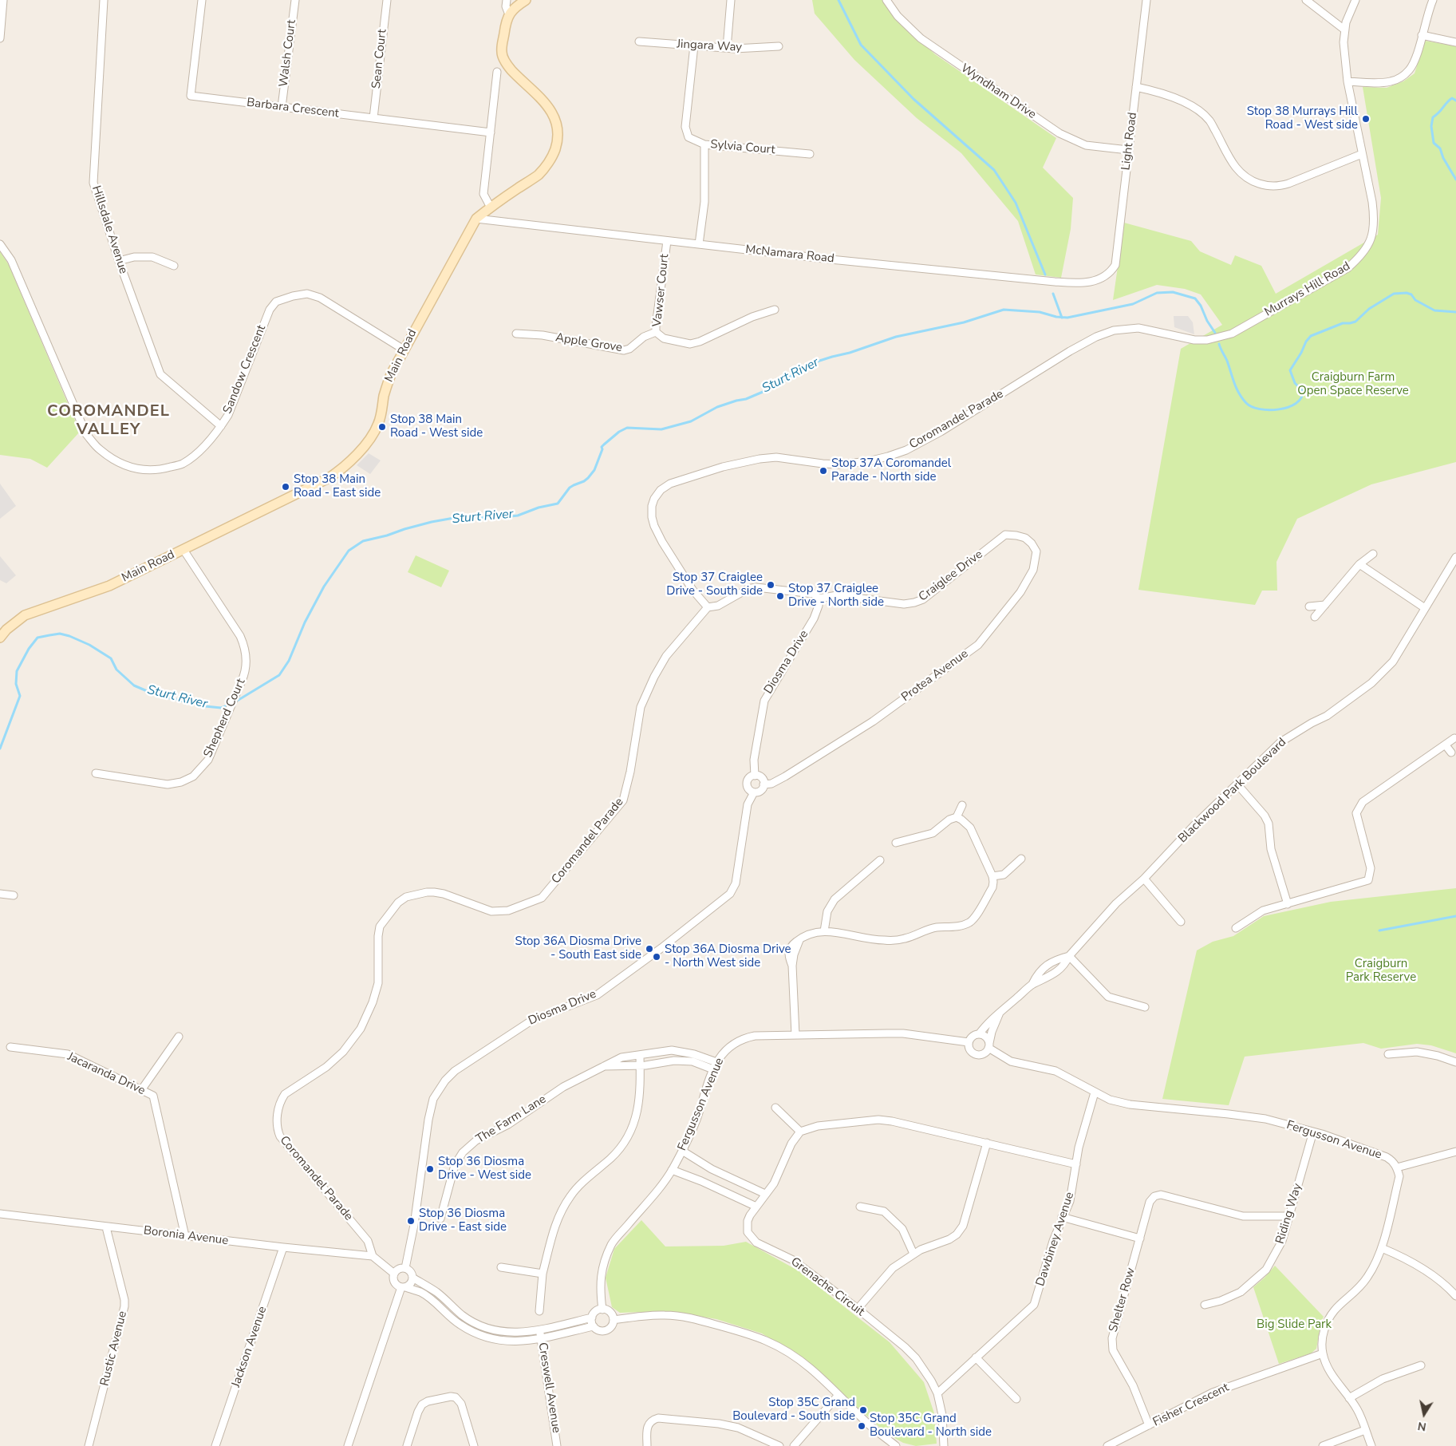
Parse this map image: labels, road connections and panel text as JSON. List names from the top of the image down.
{
  "streets": {
    "main road": ["Main Road"],
    "street": [
      "Jingara Way",
      "Walsh Court",
      "Sean Court",
      "Wyndham Drive",
      "Barbara Crescent",
      "Light Road",
      "Sylvia Court",
      "Hillsdale Avenue",
      "McNamara Road",
      "Murrays Hill Road",
      "Vawser Court",
      "Apple Grove",
      "Sandow Crescent",
      "Coromandel Parade",
      "Craiglee Drive",
      "Diosma Drive",
      "Protea Avenue",
      "Shepherd Court",
      "Blackwood Park Boulevard",
      "Jacaranda Drive",
      "Fergusson Avenue",
      "The Farm Lane",
      "Riding Way",
      "Boronia Avenue",
      "Dawbiney Avenue",
      "Grenache Circuit",
      "Shelter Row",
      "Jackson Avenue",
      "Rustic Avenue",
      "Creswell Avenue",
      "Fisher Crescent"
    ]
  },
  "crossings": [
    ["Walsh Court", "Barbara Crescent"],
    ["Sean Court", "Barbara Crescent"],
    ["Wyndham Drive", "Light Road"],
    ["Light Road", "McNamara Road"],
    ["Sylvia Court", "McNamara Road"],
    ["Hillsdale Avenue", "Sandow Crescent"],
    ["McNamara Road", "Vawser Court"],
    ["McNamara Road", "Main Road"],
    ["Murrays Hill Road", "Coromandel Parade"],
    ["Vawser Court", "Apple Grove"],
    ["Main Road", "Sandow Crescent"],
    ["Main Road", "Shepherd Court"],
    ["Coromandel Parade", "Craiglee Drive"],
    ["Coromandel Parade", "Diosma Drive"],
    ["Coromandel Parade", "Boronia Avenue"],
    ["Craiglee Drive", "Diosma Drive"],
    ["Craiglee Drive", "Protea Avenue"],
    ["Diosma Drive", "Protea Avenue"],
    ["Blackwood Park Boulevard", "Fergusson Avenue"],
    ["Jacaranda Drive", "Boronia Avenue"],
    ["Fergusson Avenue", "The Farm Lane"],
    ["Fergusson Avenue", "Riding Way"],
    ["Fergusson Avenue", "Dawbiney Avenue"],
    ["Riding Way", "Shelter Row"],
    ["Boronia Avenue", "Jackson Avenue"],
    ["Boronia Avenue", "Rustic Avenue"],
    ["Dawbiney Avenue", "Grenache Circuit"],
    ["Shelter Row", "Fisher Crescent"]
  ],
  "districts": ["COROMANDEL VALLEY"],
  "water": ["Sturt River"],
  "parks": ["Craigburn Farm Open Space Reserve", "Craigburn Park Reserve", "Big Slide Park"],
  "places": [
    "Stop 38 Murrays Hill Road - West side",
    "Stop 38 Main Road - West side",
    "Stop 37A Coromandel Parade - North side",
    "Stop 38 Main Road - East side",
    "Stop 37 Craiglee Drive - South side",
    "Stop 37 Craiglee Drive - North side",
    "Stop 36A Diosma Drive - South East side",
    "Stop 36A Diosma Drive - North West side",
    "Stop 36 Diosma Drive - West side",
    "Stop 36 Diosma Drive - East side",
    "Stop 35C Grand Boulevard - South side",
    "Stop 35C Grand Boulevard - North side"
  ],
  "north": "bottom"
}
